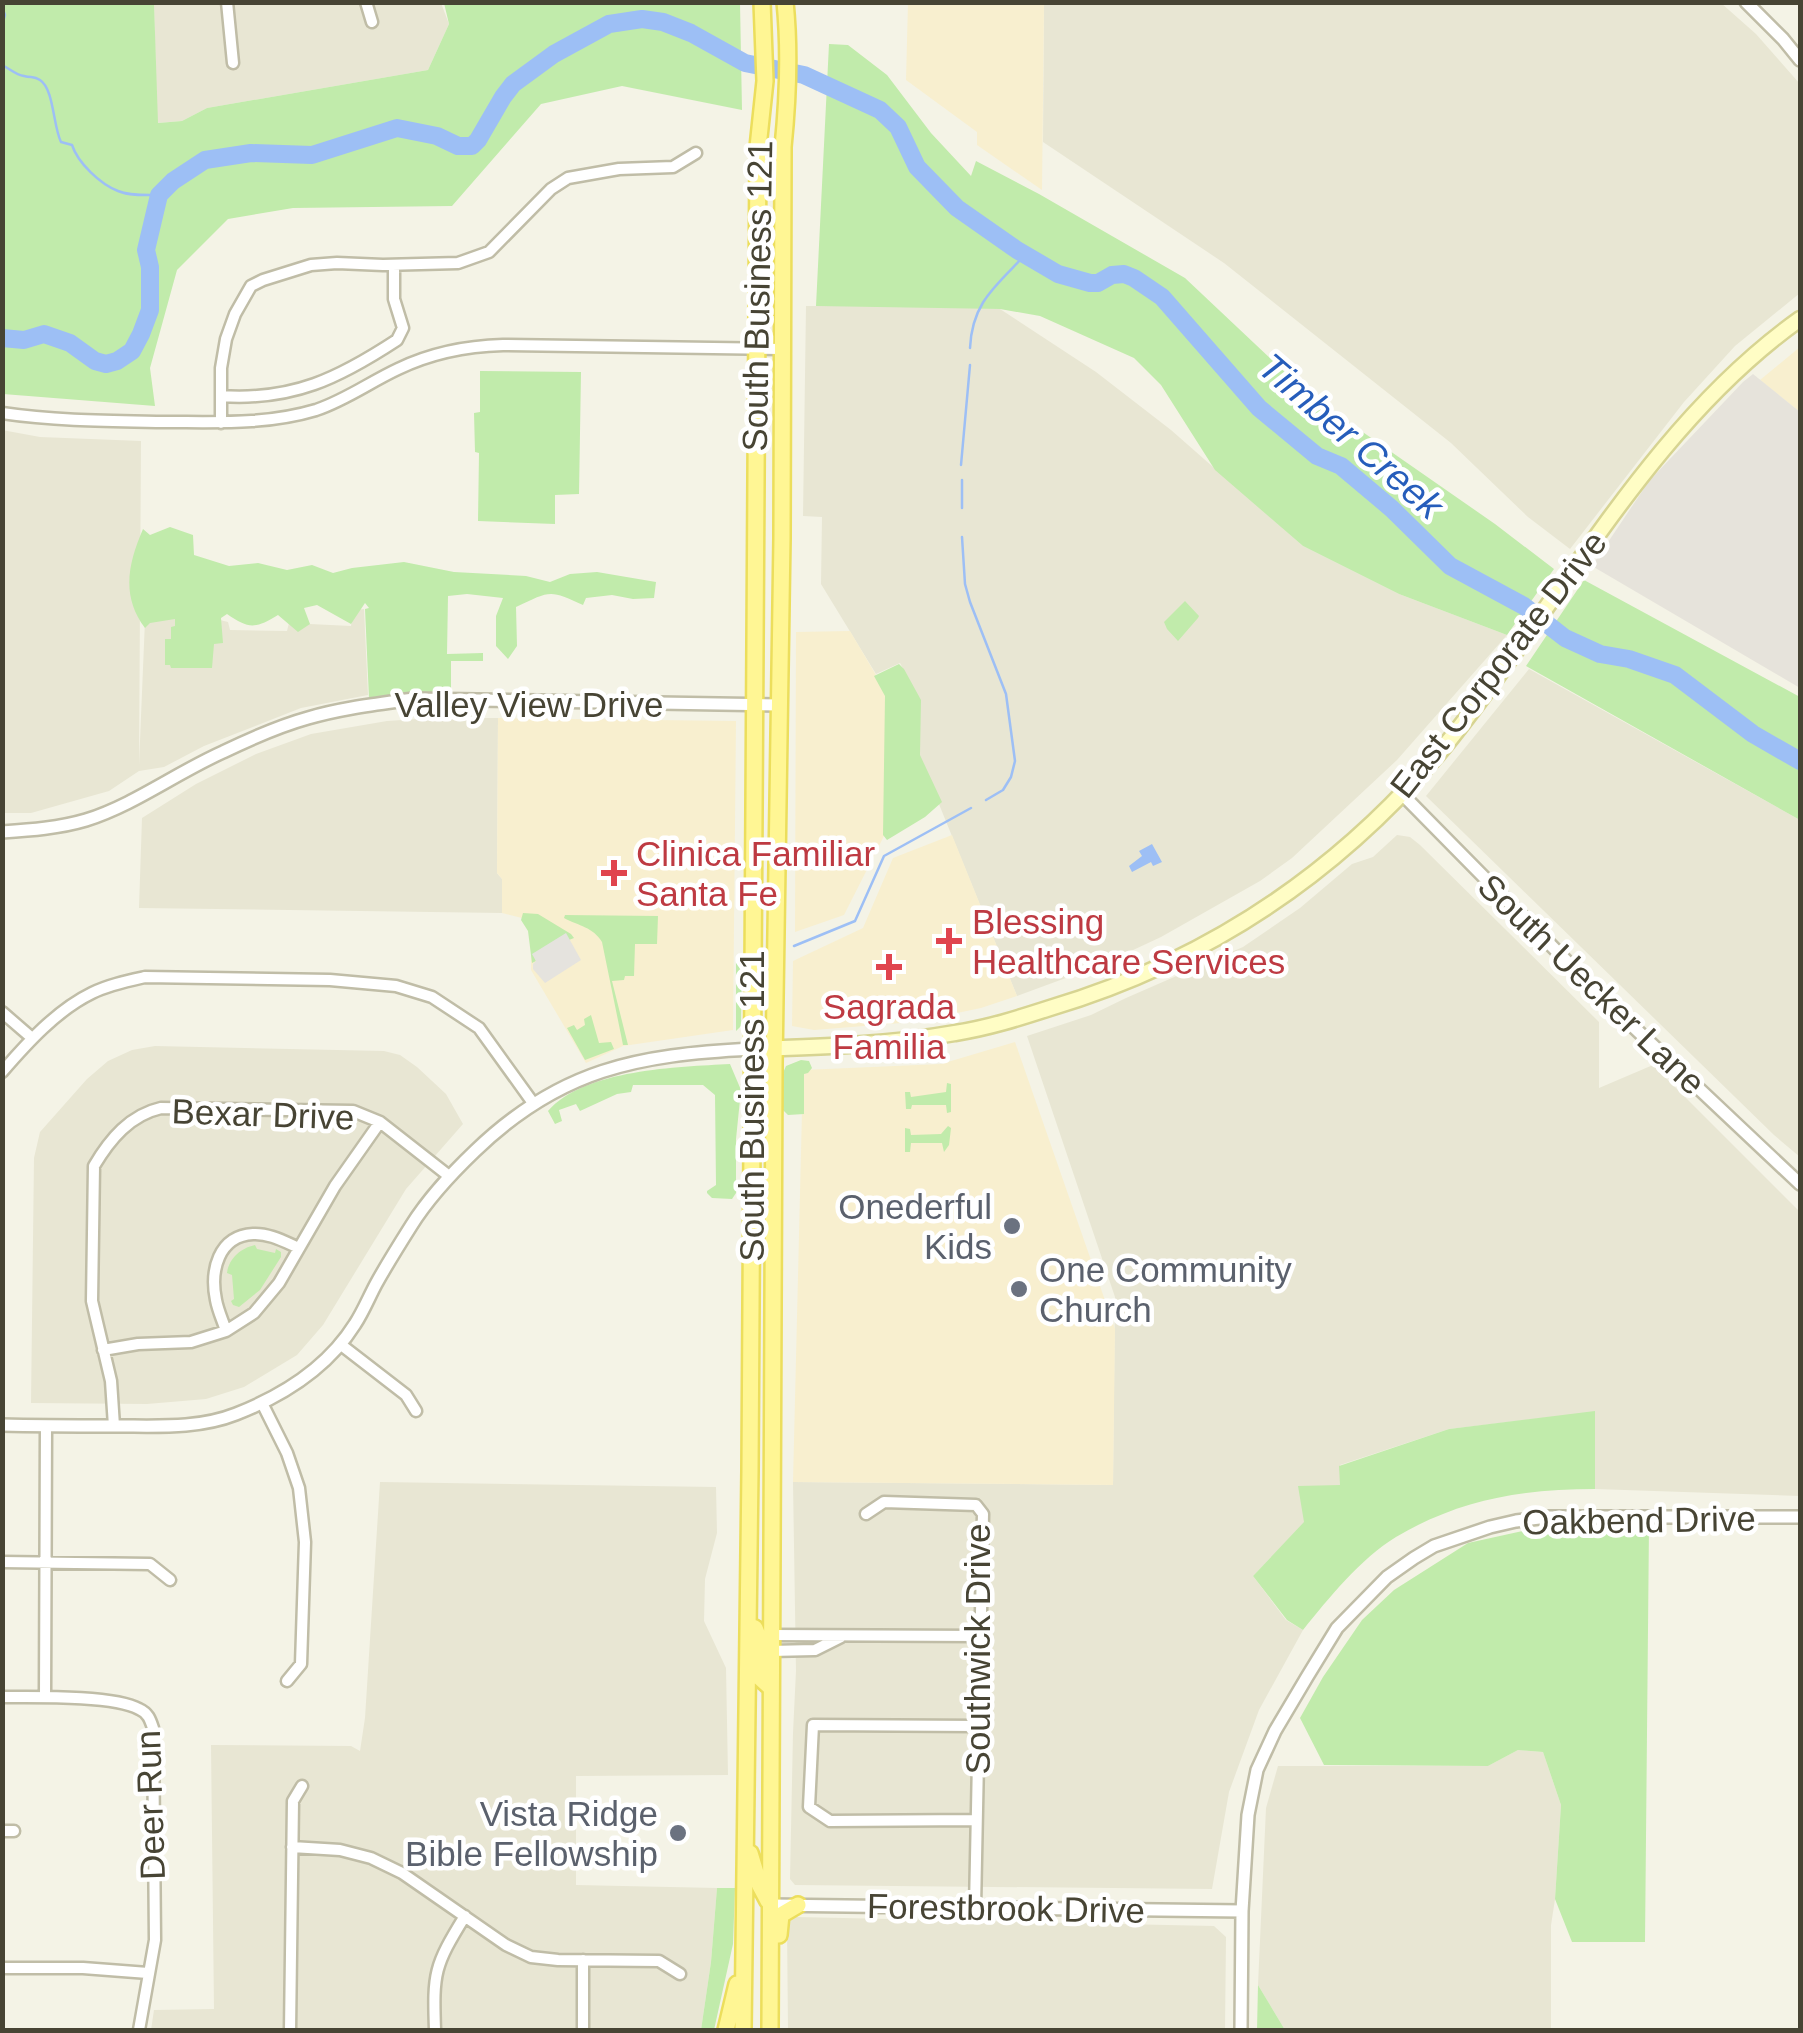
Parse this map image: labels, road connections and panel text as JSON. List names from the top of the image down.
{
  "streets": {
    "main road": ["South Business 121", "East Corporate Drive"],
    "street": [
      "Valley View Drive",
      "South Uecker Lane",
      "Bexar Drive",
      "Oakbend Drive",
      "Southwick Drive",
      "Deer Run",
      "Forestbrook Drive"
    ]
  },
  "crossings": [
    ["South Business 121", "East Corporate Drive"],
    ["South Business 121", "Valley View Drive"],
    ["South Business 121", "Forestbrook Drive"],
    ["East Corporate Drive", "South Uecker Lane"],
    ["Oakbend Drive", "Forestbrook Drive"],
    ["Southwick Drive", "Forestbrook Drive"]
  ],
  "water": ["Timber Creek"],
  "places": {
    "health": ["Clinica Familiar Santa Fe", "Blessing Healthcare Services", "Sagrada Familia"],
    "other": ["Onederful Kids", "One Community Church", "Vista Ridge Bible Fellowship"]
  }
}
